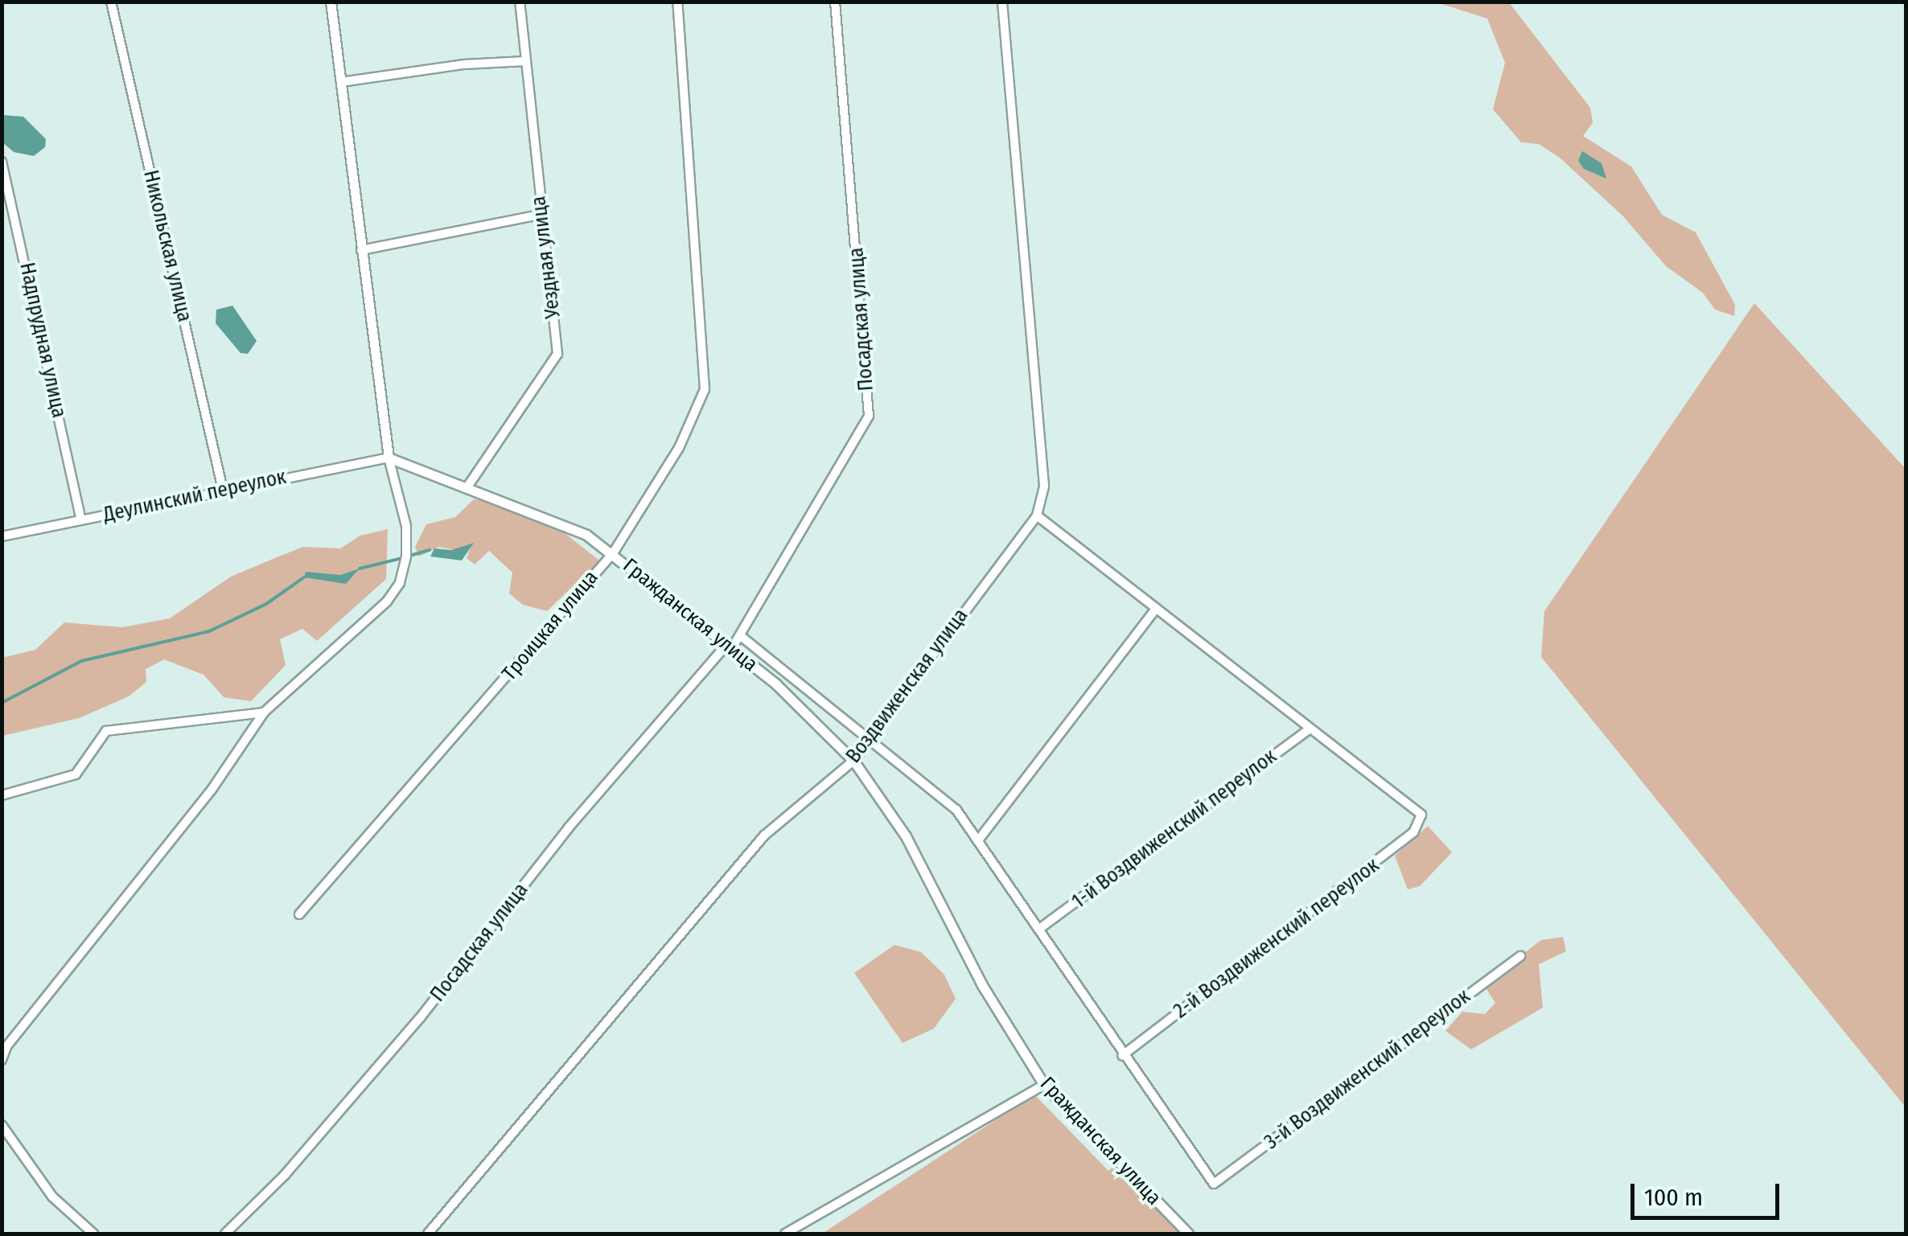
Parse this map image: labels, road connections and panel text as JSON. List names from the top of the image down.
{
  "streets": {
    "street": [
      "Никольская улица",
      "Уездная улица",
      "Посадская улица",
      "Надпрудная улица",
      "Деулинский переулок",
      "Гражданская улица",
      "Троицкая улица",
      "Воздвиженская улица",
      "1-й Воздвиженский переулок",
      "2-й Воздвиженский переулок",
      "3-й Воздвиженский переулок"
    ]
  },
  "crossings": [
    ["Никольская улица", "Деулинский переулок"],
    ["Уездная улица", "Гражданская улица"],
    ["Посадская улица", "Гражданская улица"],
    ["Надпрудная улица", "Деулинский переулок"],
    ["Деулинский переулок", "Гражданская улица"],
    ["Гражданская улица", "Троицкая улица"],
    ["Гражданская улица", "Воздвиженская улица"],
    ["1-й Воздвиженский переулок", "2-й Воздвиженский переулок"],
    ["2-й Воздвиженский переулок", "3-й Воздвиженский переулок"]
  ],
  "scale_bar": "100 m"
}
